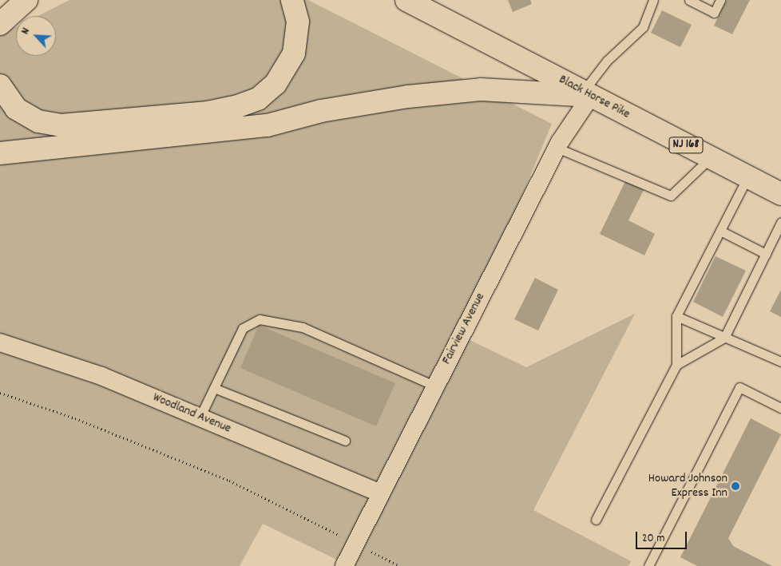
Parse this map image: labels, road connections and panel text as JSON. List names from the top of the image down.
{
  "streets": {
    "main road": ["Black Horse Pike", "NJ 168"],
    "street": ["Fairview Avenue", "Woodland Avenue"]
  },
  "crossings": [
    ["Black Horse Pike", "Fairview Avenue"],
    ["Fairview Avenue", "Woodland Avenue"]
  ],
  "places": ["Howard Johnson Express Inn"],
  "scale_bar": "20 m",
  "north": "top left"
}
